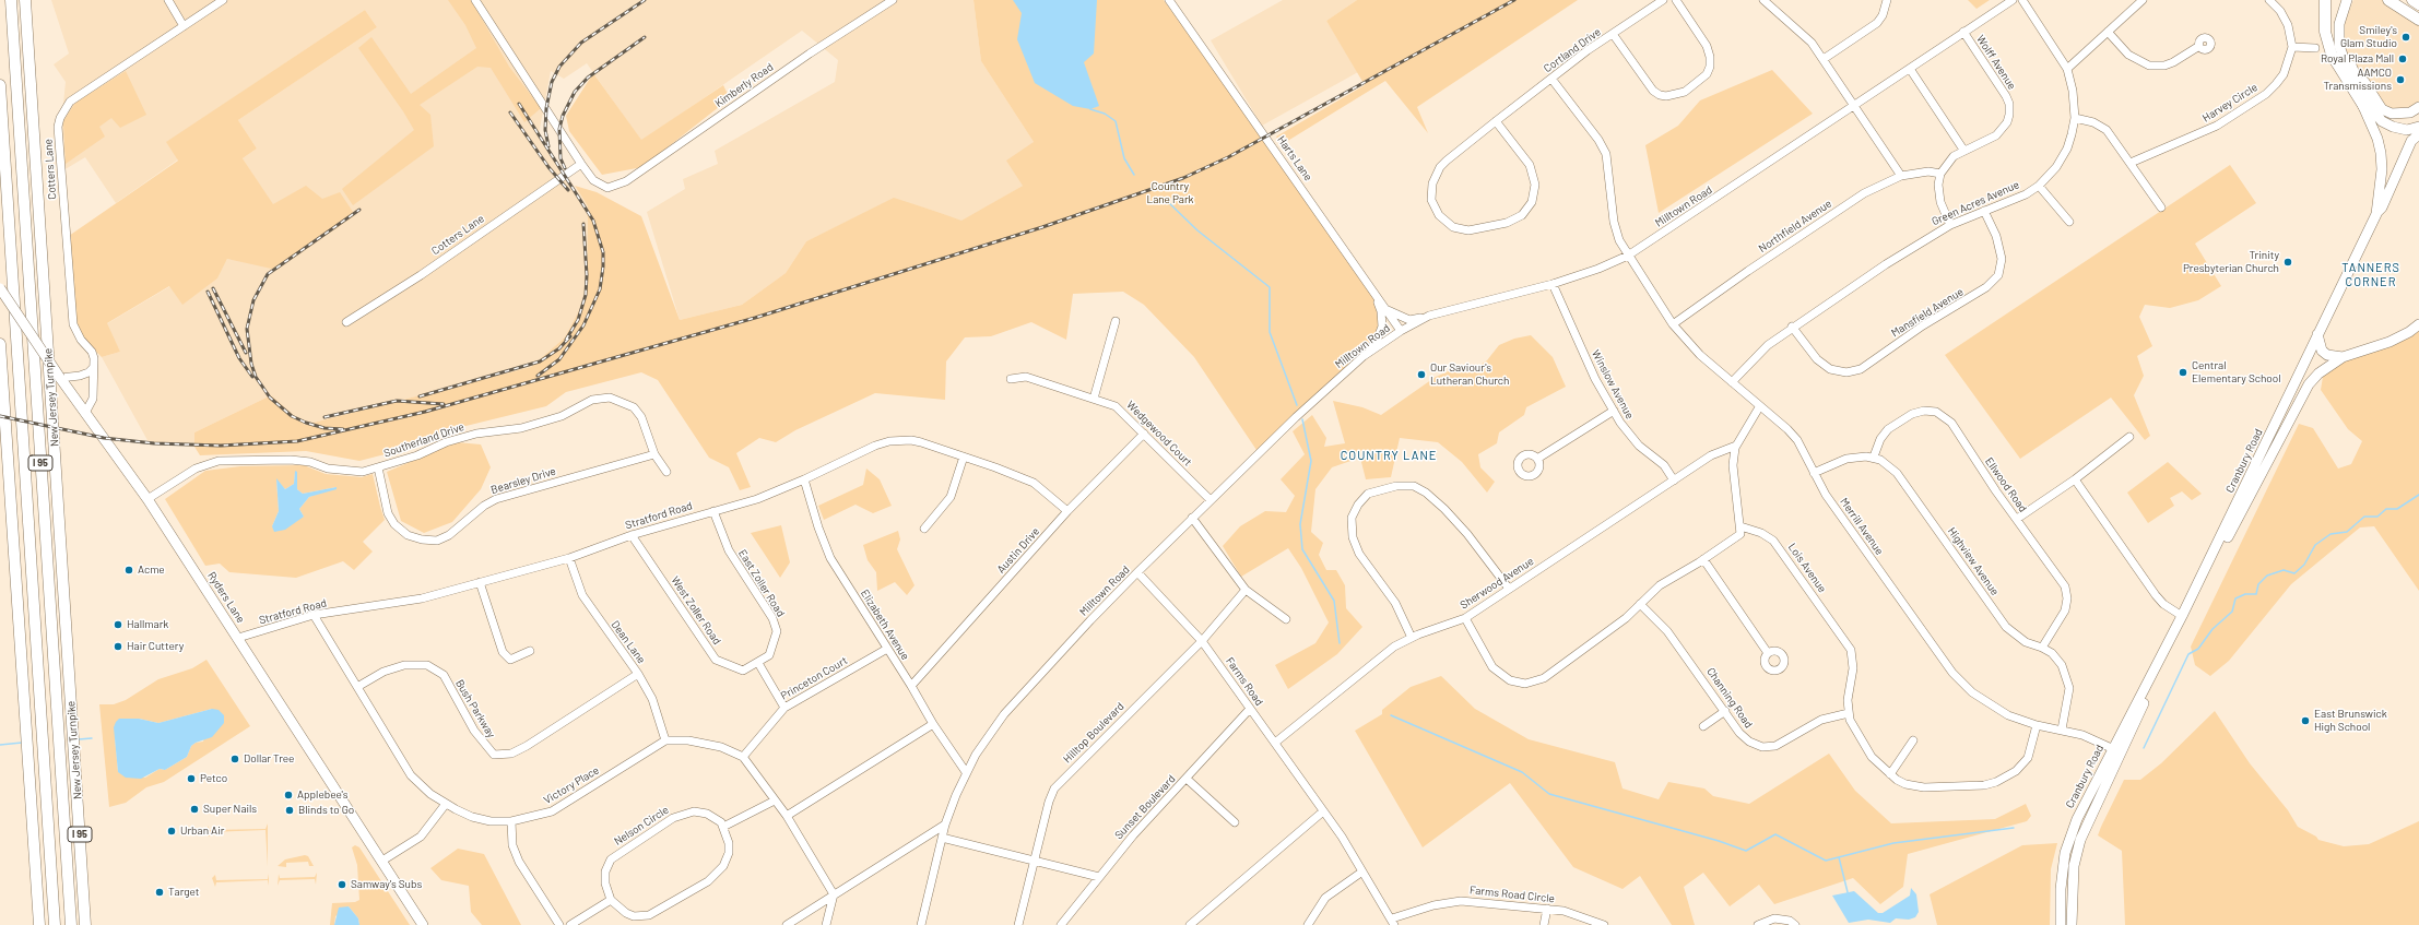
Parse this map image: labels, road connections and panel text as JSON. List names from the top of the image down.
{
  "streets": {
    "highway": ["New Jersey Turnpike", "I 95"],
    "main road": ["Cranbury Road", "Ryders Lane"],
    "street": [
      "Cortland Drive",
      "Wolff Avenue",
      "Kimberly Road",
      "Harvey Circle",
      "Harts Lane",
      "Cotters Lane",
      "Green Acres Avenue",
      "Milltown Road",
      "Northfield Avenue",
      "Mansfield Avenue",
      "Winslow Avenue",
      "Wedgewood Court",
      "Southerland Drive",
      "Bearsley Drive",
      "Ellwood Road",
      "Stratford Road",
      "Merrill Avenue",
      "Austin Drive",
      "Highview Avenue",
      "Lois Avenue",
      "East Zoller Road",
      "Sherwood Avenue",
      "West Zoller Road",
      "Elizabeth Avenue",
      "Dean Lane",
      "Princeton Court",
      "Farms Road",
      "Channing Road",
      "Bush Parkway",
      "Hilltop Boulevard",
      "Victory Place",
      "Sunset Boulevard",
      "Nelson Circle",
      "Farms Road Circle"
    ]
  },
  "crossings": [
    ["Cortland Drive", "Merrill Avenue"],
    ["Wolff Avenue", "Milltown Road"],
    ["Wolff Avenue", "Northfield Avenue"],
    ["Kimberly Road", "Cotters Lane"],
    ["Harts Lane", "Milltown Road"],
    ["Cotters Lane", "Ryders Lane"],
    ["Green Acres Avenue", "Mansfield Avenue"],
    ["Green Acres Avenue", "Merrill Avenue"],
    ["Milltown Road", "Winslow Avenue"],
    ["Milltown Road", "Wedgewood Court"],
    ["Milltown Road", "Merrill Avenue"],
    ["Milltown Road", "Elizabeth Avenue"],
    ["Milltown Road", "Farms Road"],
    ["Northfield Avenue", "Merrill Avenue"],
    ["Winslow Avenue", "Sherwood Avenue"],
    ["Wedgewood Court", "Austin Drive"],
    ["Southerland Drive", "Bearsley Drive"],
    ["Southerland Drive", "Ryders Lane"],
    ["Cranbury Road", "Merrill Avenue"],
    ["Ellwood Road", "Highview Avenue"],
    ["Stratford Road", "Austin Drive"],
    ["Stratford Road", "East Zoller Road"],
    ["Stratford Road", "Ryders Lane"],
    ["Stratford Road", "West Zoller Road"],
    ["Stratford Road", "Elizabeth Avenue"],
    ["Stratford Road", "Dean Lane"],
    ["Stratford Road", "Victory Place"],
    ["Merrill Avenue", "Highview Avenue"],
    ["Merrill Avenue", "Lois Avenue"],
    ["Austin Drive", "Elizabeth Avenue"],
    ["Lois Avenue", "Channing Road"],
    ["East Zoller Road", "West Zoller Road"],
    ["Sherwood Avenue", "Farms Road"],
    ["Elizabeth Avenue", "Princeton Court"],
    ["Dean Lane", "Bush Parkway"],
    ["Dean Lane", "Victory Place"],
    ["Farms Road", "Hilltop Boulevard"],
    ["Farms Road", "Sunset Boulevard"],
    ["Farms Road", "Farms Road Circle"],
    ["Bush Parkway", "Victory Place"]
  ],
  "districts": ["TANNERS CORNER", "COUNTRY LANE"],
  "parks": ["Country Lane Park"],
  "places": [
    "Smiley's Glam Studio",
    "Royal Plaza Mall",
    "AAMCO Transmissions",
    "Trinity Presbyterian Church",
    "Central Elementary School",
    "Our Saviour's Lutheran Church",
    "Acme",
    "Hallmark",
    "Hair Cuttery",
    "East Brunswick High School",
    "Dollar Tree",
    "Petco",
    "Applebee's",
    "Super Nails",
    "Blinds to Go",
    "Urban Air",
    "Samway's Subs",
    "Target"
  ]
}
